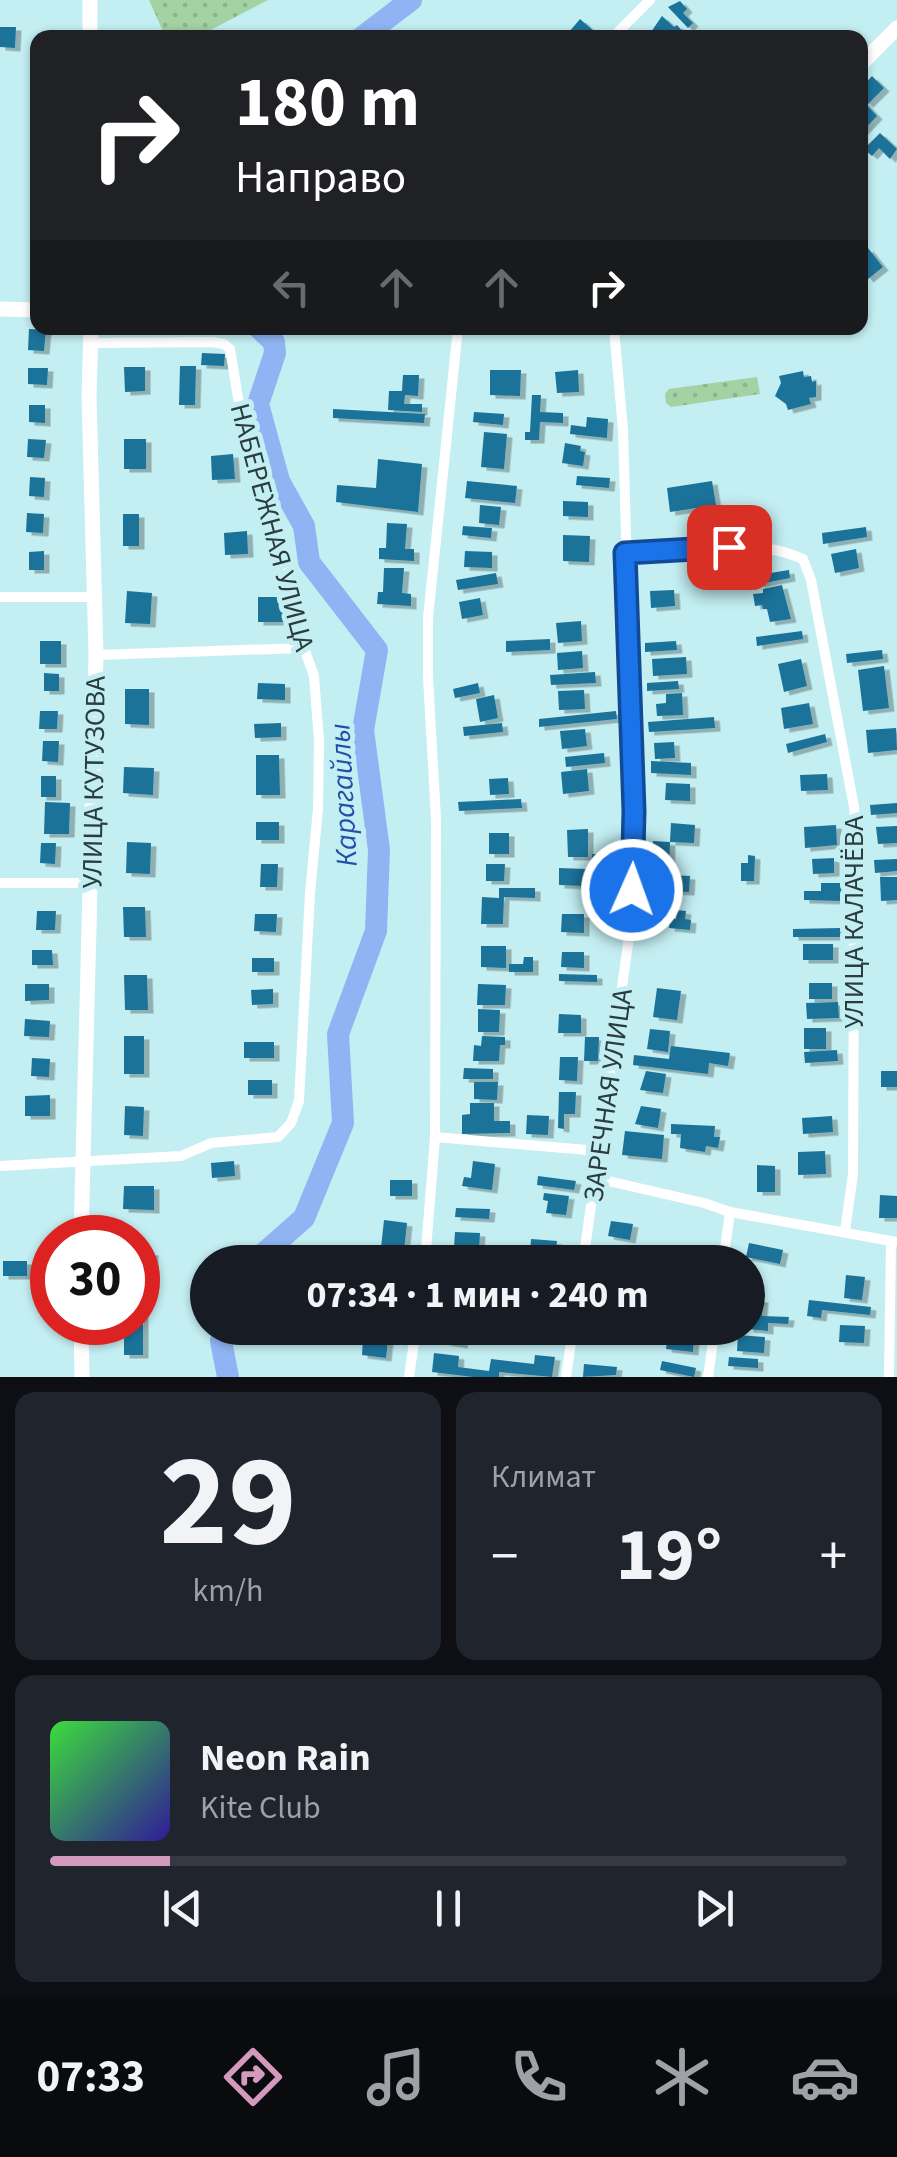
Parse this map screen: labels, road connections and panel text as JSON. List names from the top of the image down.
{
  "streets": {
    "main road": ["УЛИЦА КУТУЗОВА"],
    "street": ["НАБЕРЕЖНАЯ УЛИЦА", "УЛИЦА КАЛАЧЁВА", "ЗАРЕЧНАЯ УЛИЦА"]
  },
  "crossings": [
    ["НАБЕРЕЖНАЯ УЛИЦА", "УЛИЦА КУТУЗОВА"],
    ["УЛИЦА КАЛАЧЁВА", "ЗАРЕЧНАЯ УЛИЦА"]
  ],
  "water": ["Карагайлы"],
  "page": {
    "turn": ["180 m", "Направо"],
    "limit": "30",
    "trip": "07:34 · 1 мин · 240 m",
    "tile": [
      ["29", "km/h"],
      "Климат"
    ],
    "heat": ["−", "19°", "+"],
    "song": ["Neon Rain", "Kite Club"],
    "tabs": "07:33"
  }
}
